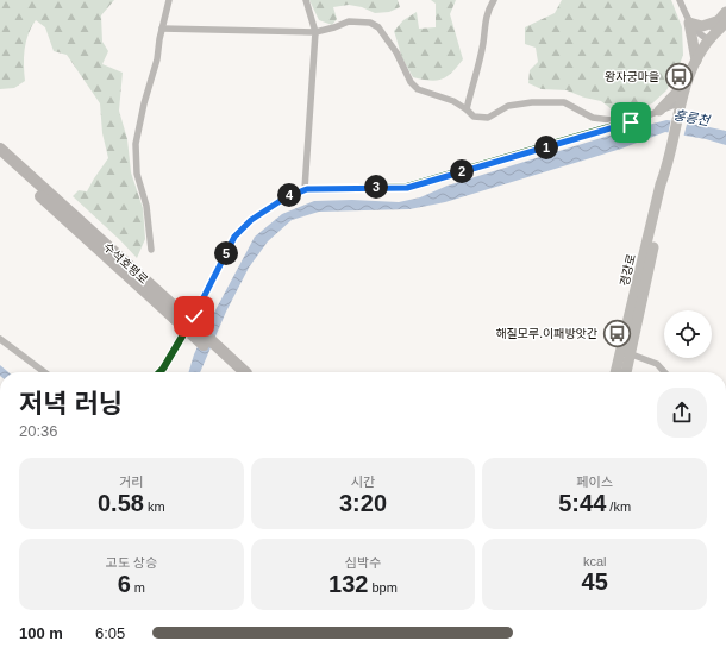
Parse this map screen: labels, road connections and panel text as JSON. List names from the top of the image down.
{
  "streets": {
    "highway": ["수석호평로"],
    "main road": ["경강로"]
  },
  "water": ["홍릉천"],
  "places": {
    "bus stop": ["왕자궁마을", "해질모루.이패방앗간"]
  },
  "page": {
    "pins": [
      "1",
      "2",
      "3",
      "4",
      "5"
    ],
    "heading": ["저녁 러닝", "20:36"],
    "stats": [
      ["거리", "0.58 km"],
      ["시간", "3:20"],
      ["페이스", "5:44 /km"],
      ["고도 상승", "6 m"],
      ["심박수", "132 bpm"],
      ["kcal", "45"]
    ],
    "list": [
      {
        "name": "100 m",
        "note": "6:05"
      }
    ]
  }
}
